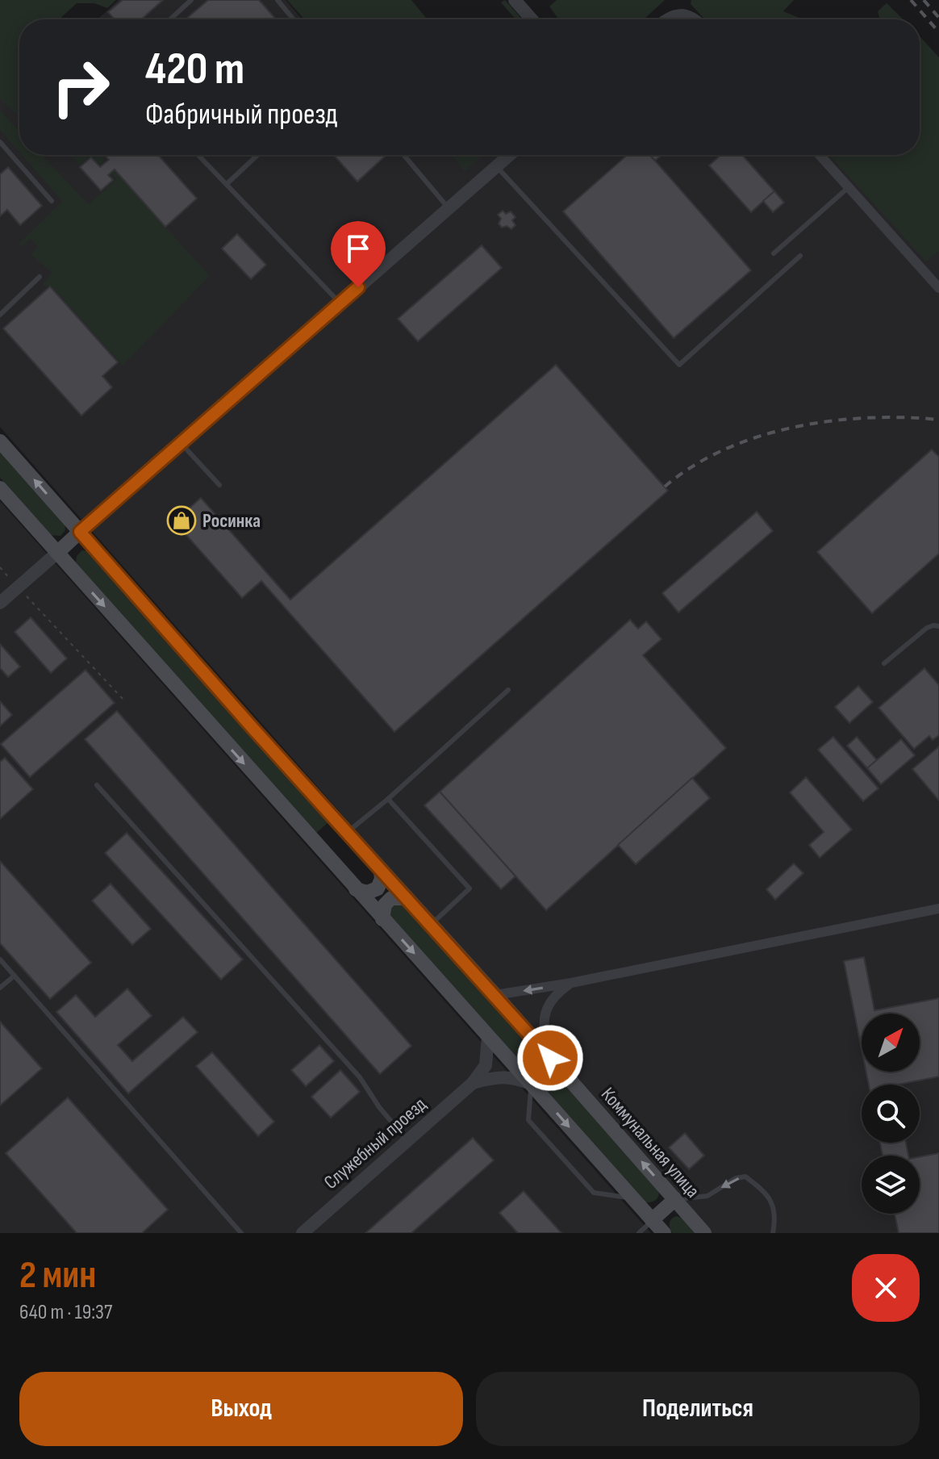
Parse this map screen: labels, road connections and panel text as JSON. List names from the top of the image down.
{
  "streets": {
    "main road": ["Коммунальная улица"],
    "street": ["Служебный проезд"]
  },
  "places": {
    "shop": ["Росинка"]
  },
  "north": "top right",
  "page": {
    "turn": ["420 m", "Фабричный проезд"],
    "heading": ["2 мин", "640 m · 19:37"],
    "buttons": ["Выход", "Поделиться"]
  }
}
